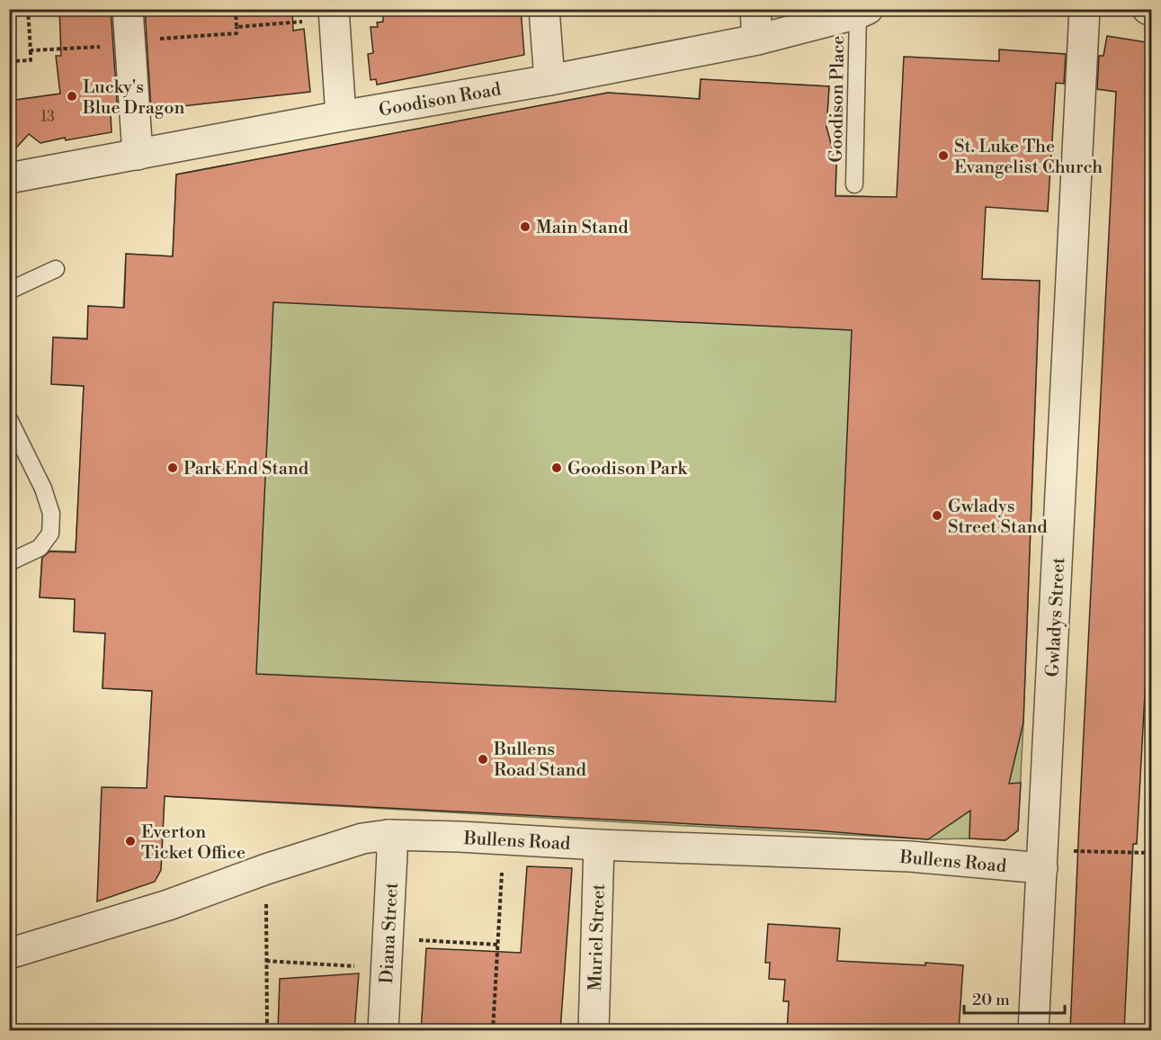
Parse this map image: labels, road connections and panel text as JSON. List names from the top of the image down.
{
  "streets": {
    "street": [
      "Goodison Road",
      "Gwladys Street",
      "Bullens Road",
      "Diana Street",
      "Muriel Street"
    ],
    "lane": ["Goodison Place"]
  },
  "crossings": [
    ["Goodison Road", "Goodison Place"],
    ["Gwladys Street", "Bullens Road"],
    ["Bullens Road", "Diana Street"],
    ["Bullens Road", "Muriel Street"]
  ],
  "places": [
    "Lucky's Blue Dragon",
    "St. Luke The Evangelist Church",
    "Main Stand",
    "Park End Stand",
    "Goodison Park",
    "Gwladys Street Stand",
    "Bullens Road Stand",
    "Everton Ticket Office"
  ],
  "house_numbers": ["13"],
  "scale_bar": "20 m"
}
